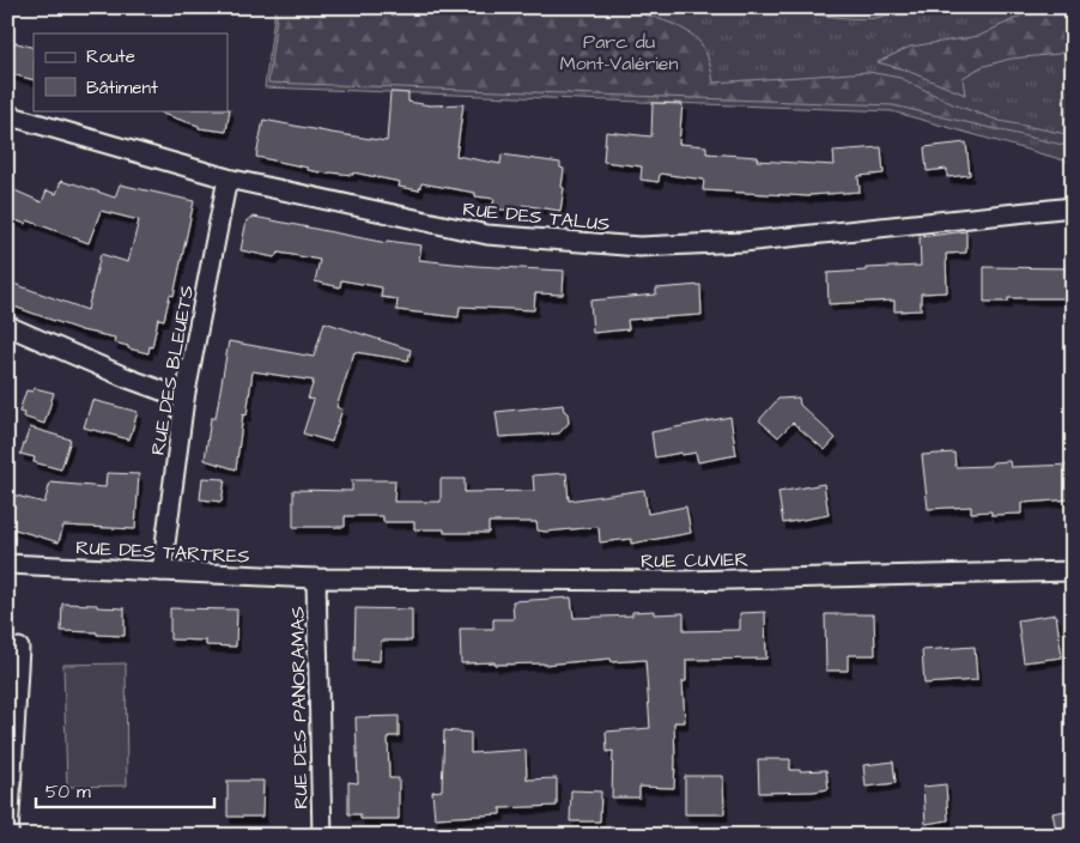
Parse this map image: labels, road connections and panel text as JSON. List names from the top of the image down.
{
  "streets": {
    "street": [
      "RUE DES TALUS",
      "RUE DES BLEUETS",
      "RUE DES TARTRES",
      "RUE CUVIER",
      "RUE DES PANORAMAS"
    ]
  },
  "crossings": [
    ["RUE DES TALUS", "RUE DES BLEUETS"],
    ["RUE DES BLEUETS", "RUE DES TARTRES"],
    ["RUE DES TARTRES", "RUE CUVIER"],
    ["RUE DES TARTRES", "RUE DES PANORAMAS"],
    ["RUE CUVIER", "RUE DES PANORAMAS"]
  ],
  "parks": ["Parc du Mont-Valérien"],
  "legend": ["Route", "Bâtiment"],
  "scale_bar": "50 m"
}
